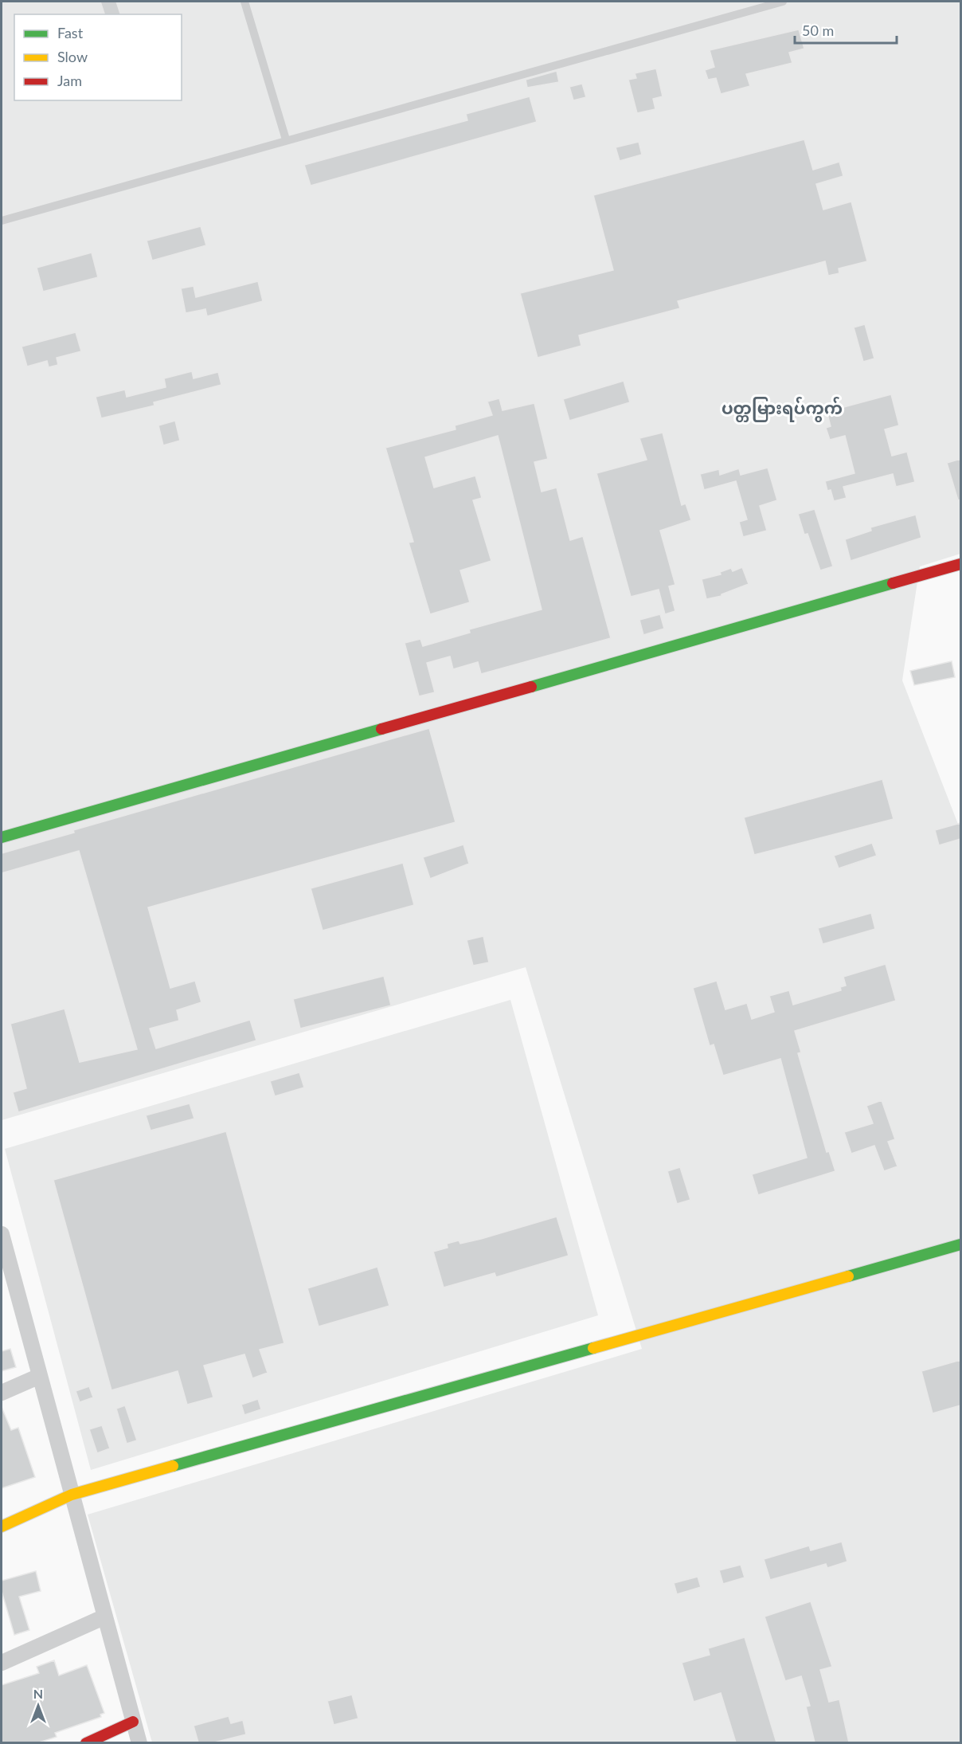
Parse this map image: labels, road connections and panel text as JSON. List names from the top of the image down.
{
  "districts": ["ပတ္တမြားရပ်ကွက်"],
  "legend": ["Fast", "Slow", "Jam"],
  "scale_bar": "50 m",
  "north": "top"
}
